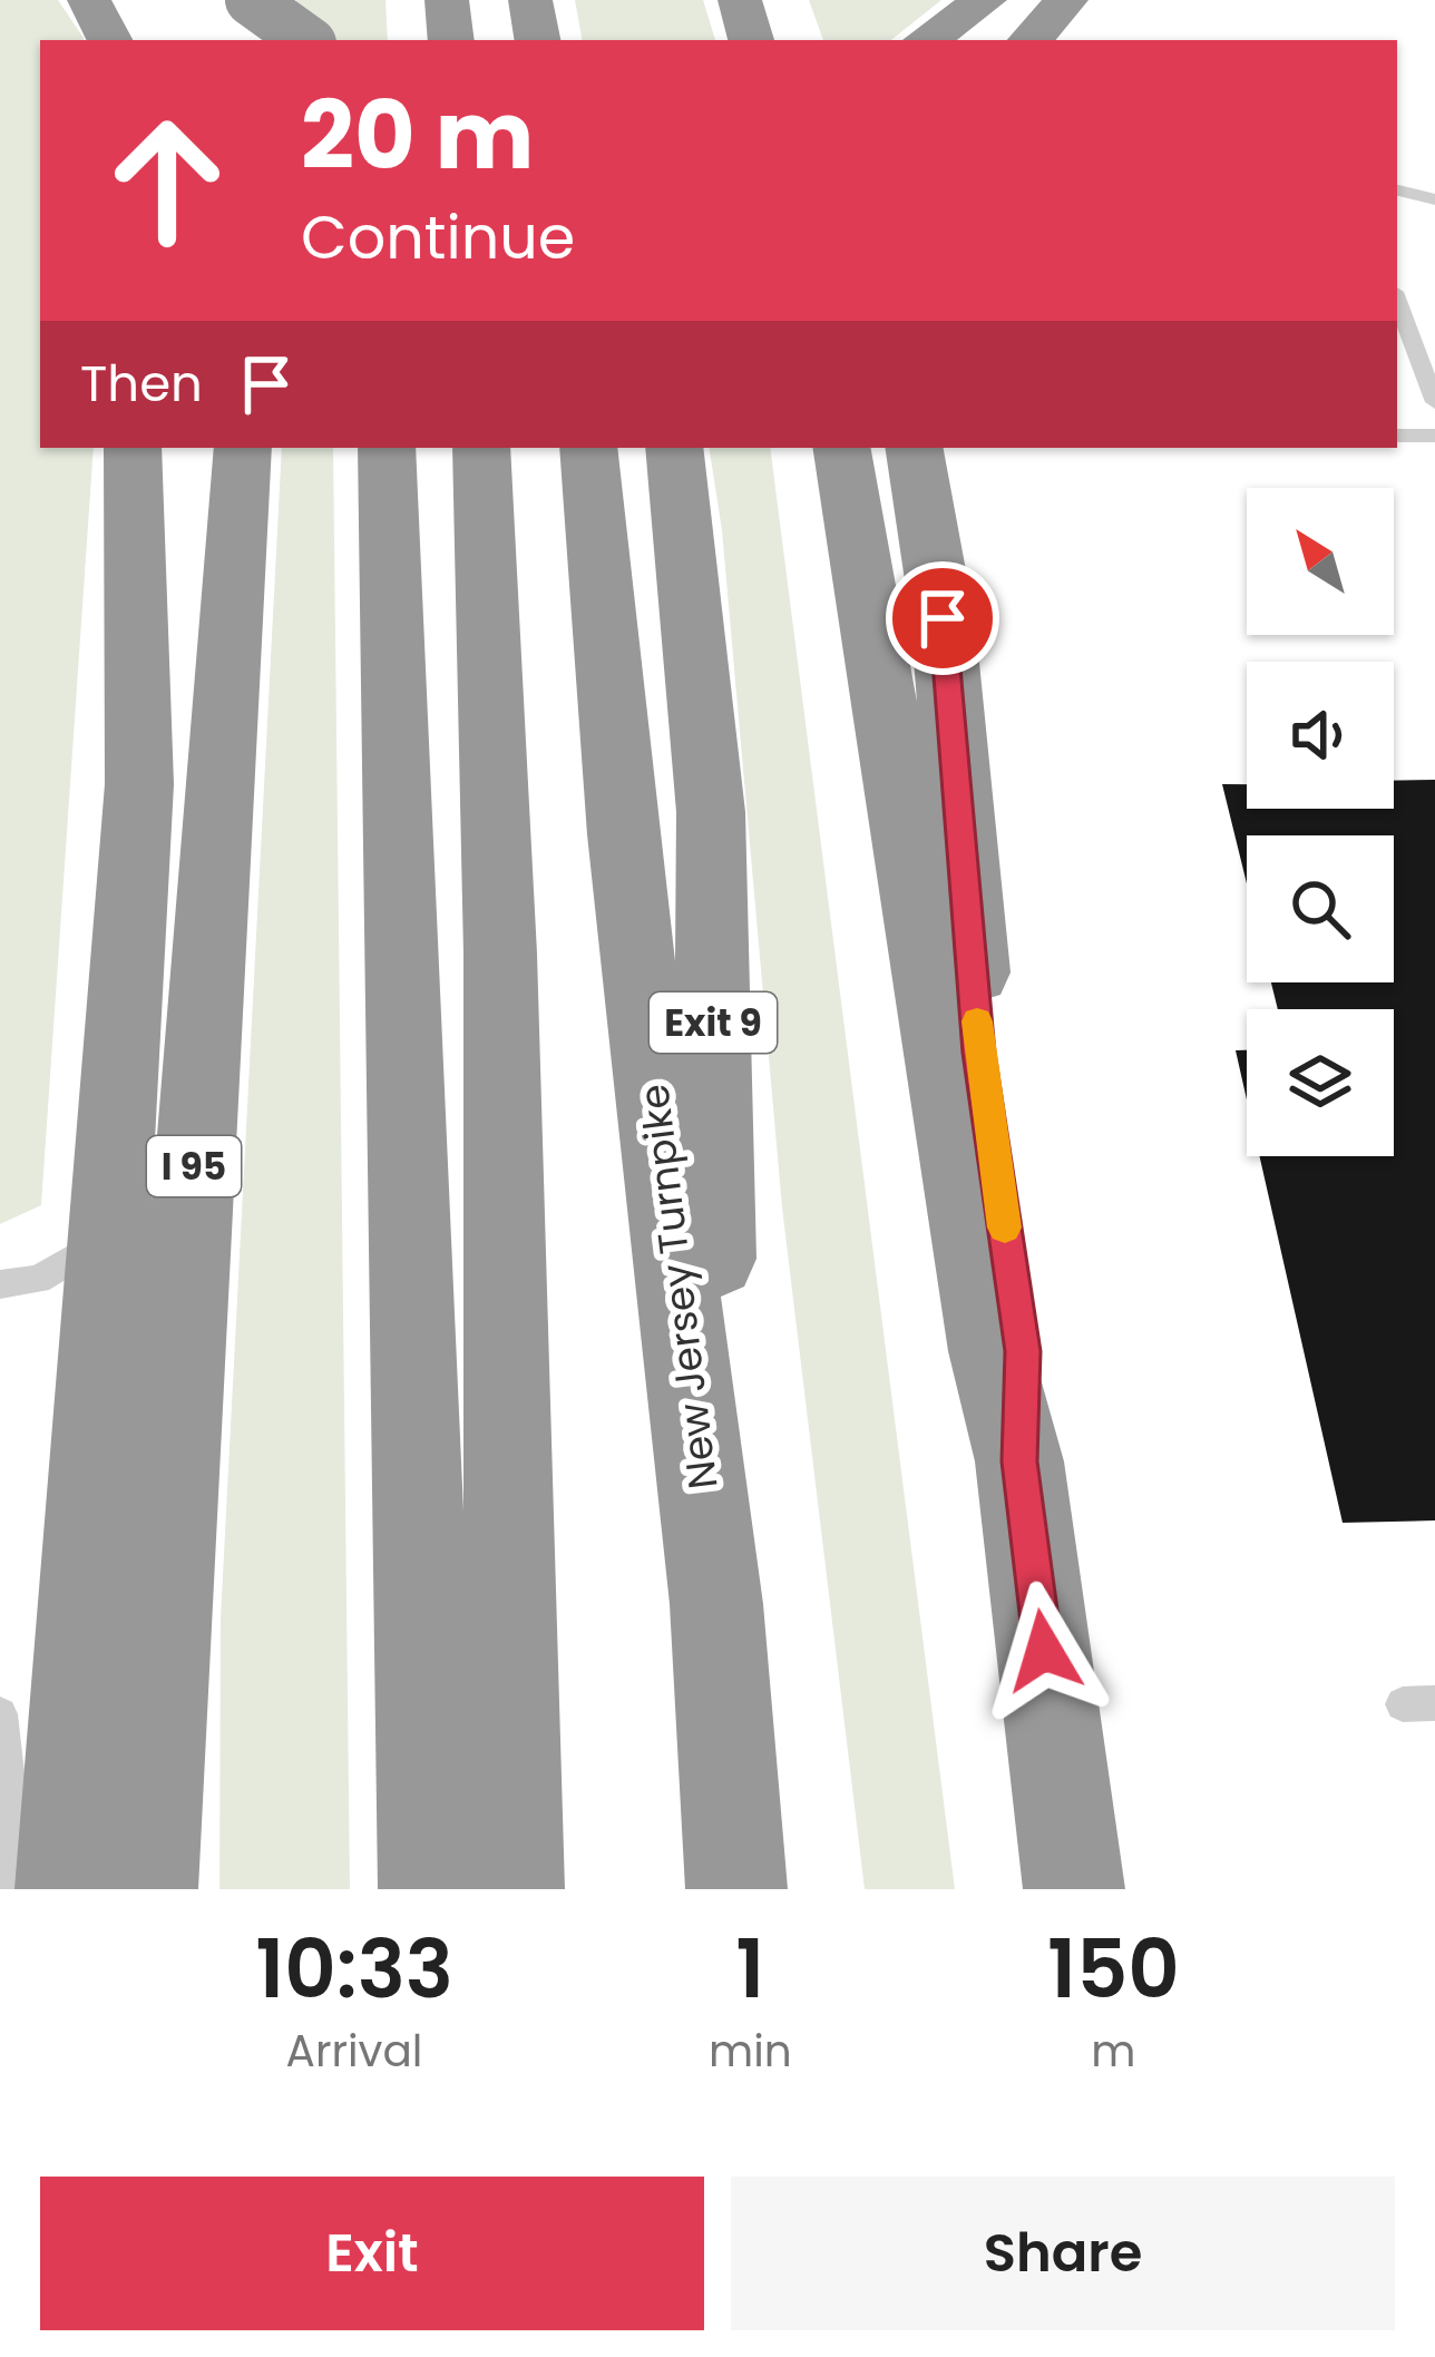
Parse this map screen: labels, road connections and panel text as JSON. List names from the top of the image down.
{
  "streets": {
    "highway": ["Exit 9", "I 95", "New Jersey Turnpike"]
  },
  "crossings": [
    ["Exit 9", "New Jersey Turnpike"]
  ],
  "north": "top left",
  "page": {
    "turn": ["20 m", "Continue"],
    "then": "Then",
    "eta": [
      "10:33",
      "Arrival",
      "1",
      "min",
      "150",
      "m"
    ],
    "buttons": ["Exit", "Share"]
  }
}
